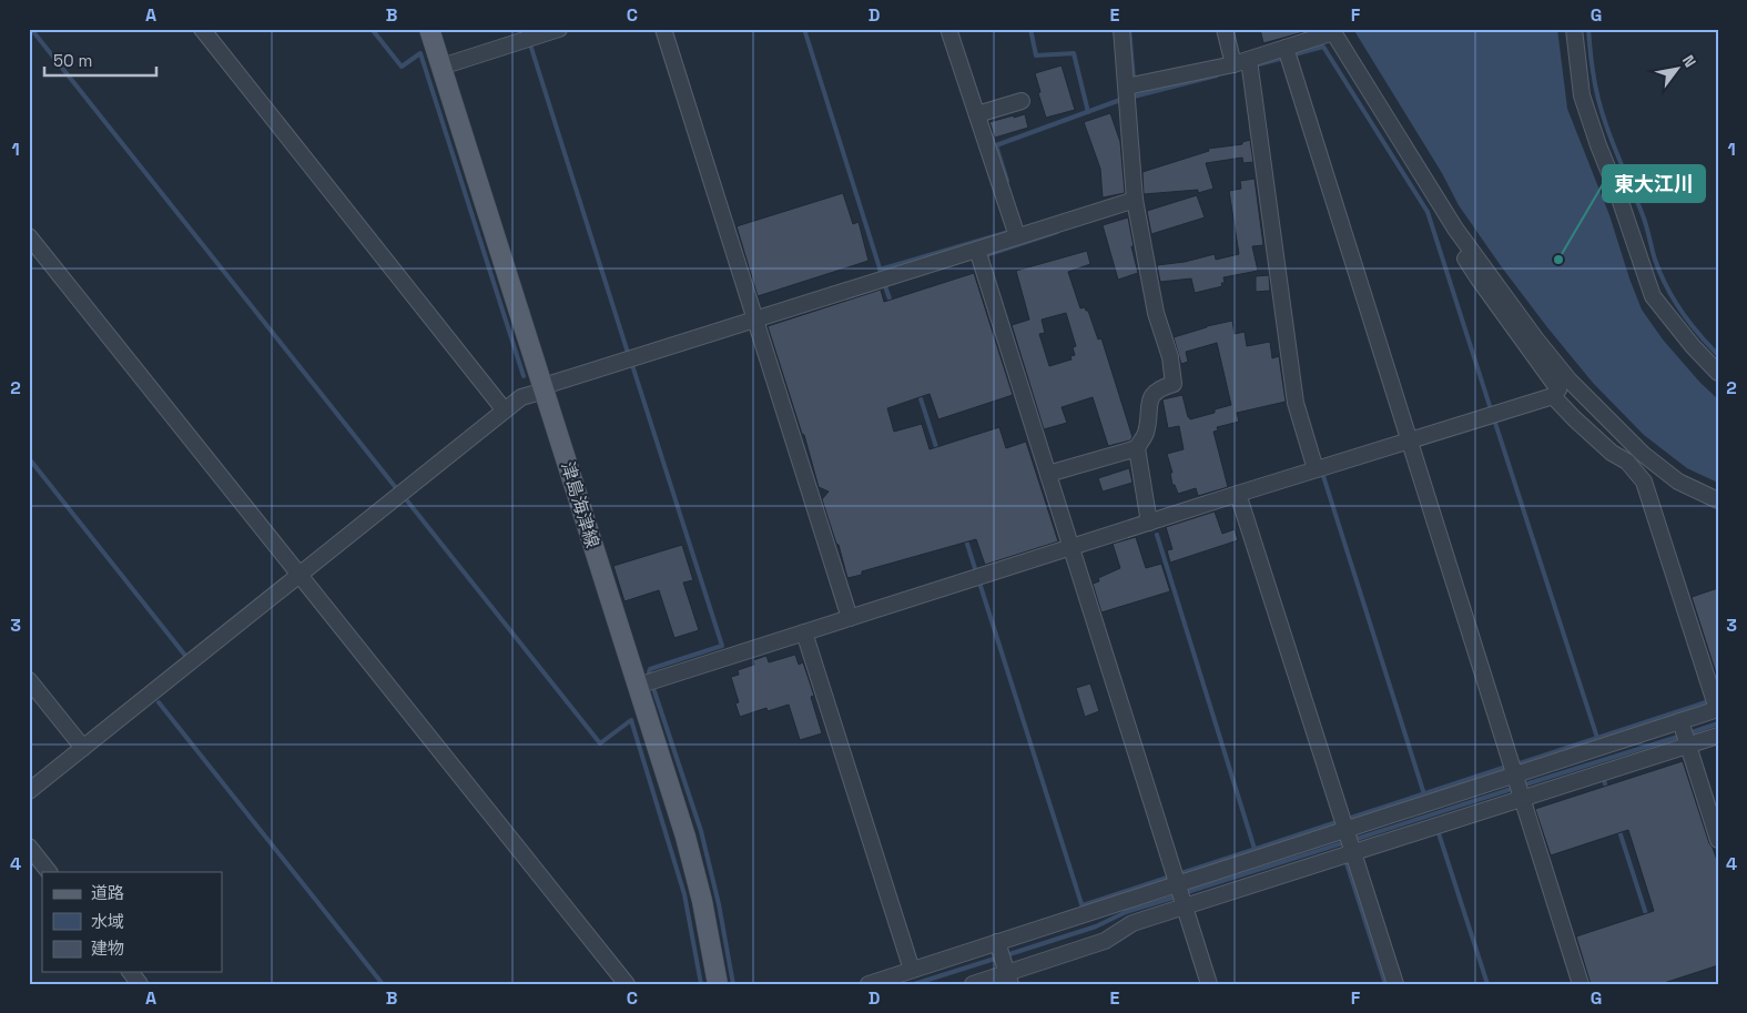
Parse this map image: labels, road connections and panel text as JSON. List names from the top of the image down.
{
  "streets": {
    "main road": ["津島海津線"]
  },
  "places": ["東大江川"],
  "legend": ["道路", "水域", "建物"],
  "scale_bar": "50 m",
  "north": "top right",
  "grid": {
    "columns": [
      "A",
      "B",
      "C",
      "D",
      "E",
      "F",
      "G"
    ],
    "rows": [
      "1",
      "2",
      "3",
      "4"
    ]
  }
}
